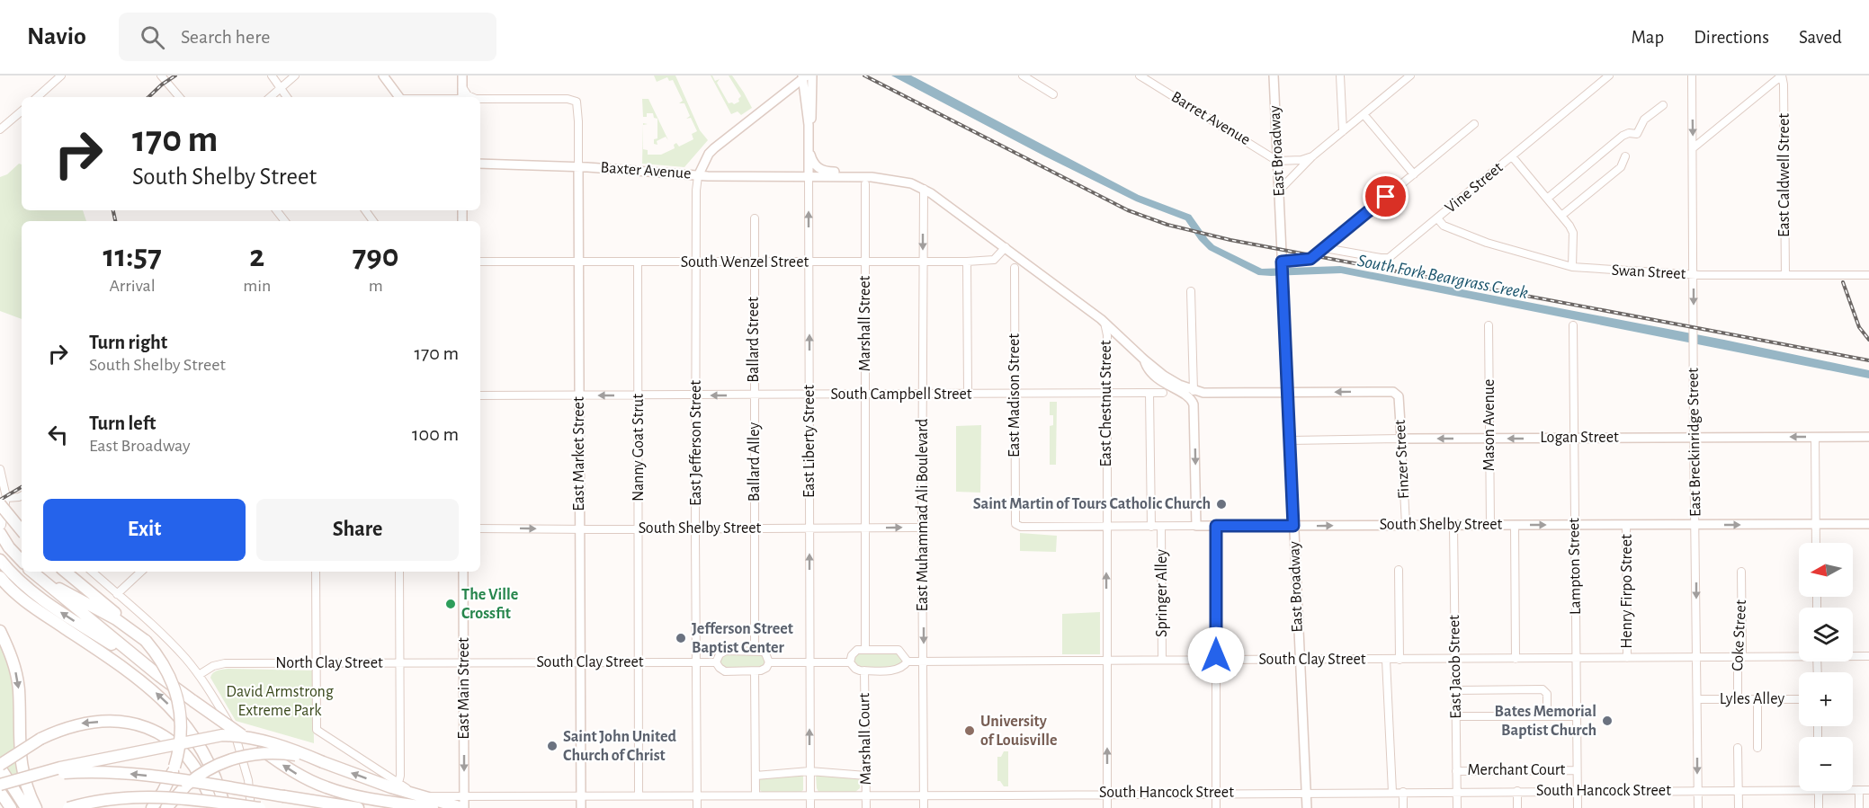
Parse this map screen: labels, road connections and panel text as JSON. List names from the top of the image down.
{
  "streets": {
    "main road": [
      "East Broadway",
      "Baxter Avenue",
      "East Chestnut Street",
      "Logan Street",
      "East Liberty Street",
      "East Market Street",
      "Finzer Street",
      "South Shelby Street",
      "East Main Street"
    ],
    "street": [
      "Barret Avenue",
      "East Caldwell Street",
      "Vine Street",
      "South Wenzel Street",
      "Swan Street",
      "Marshall Street",
      "Ballard Street",
      "South Campbell Street",
      "East Madison Street",
      "Mason Avenue",
      "East Breckinridge Street",
      "East Jefferson Street",
      "Nanny Goat Strut",
      "Ballard Alley",
      "East Muhammad Ali Boulevard",
      "Lampton Street",
      "Henry Firpo Street",
      "Springer Alley",
      "Coke Street",
      "South Clay Street",
      "North Clay Street",
      "East Jacob Street",
      "Lyles Alley",
      "Marshall Court",
      "Merchant Court",
      "South Hancock Street"
    ]
  },
  "crossings": [
    ["Barret Avenue", "East Broadway"],
    ["East Broadway", "Logan Street"],
    ["East Broadway", "Finzer Street"],
    ["East Broadway", "South Shelby Street"],
    ["East Broadway", "South Clay Street"],
    ["East Broadway", "South Hancock Street"],
    ["Baxter Avenue", "East Chestnut Street"],
    ["Baxter Avenue", "East Liberty Street"],
    ["Baxter Avenue", "East Jefferson Street"],
    ["Baxter Avenue", "East Market Street"],
    ["East Caldwell Street", "Swan Street"],
    ["Vine Street", "Swan Street"],
    ["South Wenzel Street", "Marshall Street"],
    ["South Wenzel Street", "Ballard Street"],
    ["South Wenzel Street", "East Chestnut Street"],
    ["South Wenzel Street", "East Liberty Street"],
    ["South Wenzel Street", "East Jefferson Street"],
    ["South Wenzel Street", "Nanny Goat Strut"],
    ["South Wenzel Street", "East Market Street"],
    ["South Wenzel Street", "East Muhammad Ali Boulevard"],
    ["Swan Street", "East Breckinridge Street"],
    ["Marshall Street", "South Campbell Street"],
    ["Marshall Street", "South Shelby Street"],
    ["Ballard Street", "South Campbell Street"],
    ["Ballard Street", "Ballard Alley"],
    ["South Campbell Street", "East Madison Street"],
    ["South Campbell Street", "East Chestnut Street"],
    ["South Campbell Street", "East Liberty Street"],
    ["South Campbell Street", "East Jefferson Street"],
    ["South Campbell Street", "Nanny Goat Strut"],
    ["South Campbell Street", "East Market Street"],
    ["South Campbell Street", "Ballard Alley"],
    ["South Campbell Street", "East Muhammad Ali Boulevard"],
    ["South Campbell Street", "Springer Alley"],
    ["East Madison Street", "South Shelby Street"],
    ["East Chestnut Street", "East Liberty Street"],
    ["East Chestnut Street", "East Jefferson Street"],
    ["East Chestnut Street", "East Muhammad Ali Boulevard"],
    ["East Chestnut Street", "South Shelby Street"],
    ["East Chestnut Street", "South Clay Street"],
    ["East Chestnut Street", "South Hancock Street"],
    ["Mason Avenue", "Logan Street"],
    ["Mason Avenue", "South Shelby Street"],
    ["Logan Street", "East Breckinridge Street"],
    ["Logan Street", "Finzer Street"],
    ["Logan Street", "Lampton Street"],
    ["East Liberty Street", "South Shelby Street"],
    ["East Liberty Street", "South Hancock Street"],
    ["East Breckinridge Street", "South Shelby Street"],
    ["East Breckinridge Street", "South Clay Street"],
    ["East Breckinridge Street", "Lyles Alley"],
    ["East Breckinridge Street", "South Hancock Street"],
    ["East Jefferson Street", "South Shelby Street"],
    ["East Jefferson Street", "South Clay Street"],
    ["East Jefferson Street", "South Hancock Street"],
    ["Nanny Goat Strut", "South Shelby Street"],
    ["Nanny Goat Strut", "South Clay Street"],
    ["Nanny Goat Strut", "South Hancock Street"],
    ["East Market Street", "South Shelby Street"],
    ["East Market Street", "South Clay Street"],
    ["East Market Street", "South Hancock Street"],
    ["Finzer Street", "South Shelby Street"],
    ["Ballard Alley", "South Shelby Street"],
    ["East Muhammad Ali Boulevard", "South Shelby Street"],
    ["East Muhammad Ali Boulevard", "South Clay Street"],
    ["East Muhammad Ali Boulevard", "South Hancock Street"],
    ["South Shelby Street", "Lampton Street"],
    ["South Shelby Street", "Henry Firpo Street"],
    ["South Shelby Street", "Springer Alley"],
    ["South Shelby Street", "East Jacob Street"],
    ["Lampton Street", "South Clay Street"],
    ["Lampton Street", "Merchant Court"],
    ["Lampton Street", "South Hancock Street"],
    ["Henry Firpo Street", "South Clay Street"],
    ["Springer Alley", "South Clay Street"],
    ["Coke Street", "South Clay Street"],
    ["Coke Street", "Lyles Alley"],
    ["South Clay Street", "North Clay Street"],
    ["South Clay Street", "East Jacob Street"],
    ["South Clay Street", "East Main Street"],
    ["North Clay Street", "East Main Street"],
    ["North Clay Street", "South Hancock Street"],
    ["East Jacob Street", "Merchant Court"],
    ["East Jacob Street", "South Hancock Street"],
    ["East Main Street", "South Hancock Street"],
    ["Marshall Court", "South Hancock Street"]
  ],
  "one_way": [
    "Logan Street",
    "East Liberty Street",
    "East Breckinridge Street",
    "East Main Street"
  ],
  "water": ["South Fork Beargrass Creek"],
  "parks": ["David Armstrong Extreme Park"],
  "places": [
    "Saint Martin of Tours Catholic Church",
    "The Ville Crossfit",
    "Jefferson Street Baptist Center",
    "Bates Memorial Baptist Church",
    "University of Louisville",
    "Saint John United Church of Christ"
  ],
  "north": "left",
  "page": {
    "header": "Navio",
    "search": "Search here",
    "nav": ["Map", "Directions", "Saved"],
    "turn": ["170 m", "South Shelby Street"],
    "eta": [
      "11:57",
      "Arrival",
      "2",
      "min",
      "790",
      "m"
    ],
    "list": [
      {
        "name": "Turn right",
        "note": "South Shelby Street",
        "value": "170 m"
      },
      {
        "name": "Turn left",
        "note": "East Broadway",
        "value": "100 m"
      }
    ],
    "buttons": ["Exit", "Share"],
    "map_buttons": ["+", "−"]
  }
}
